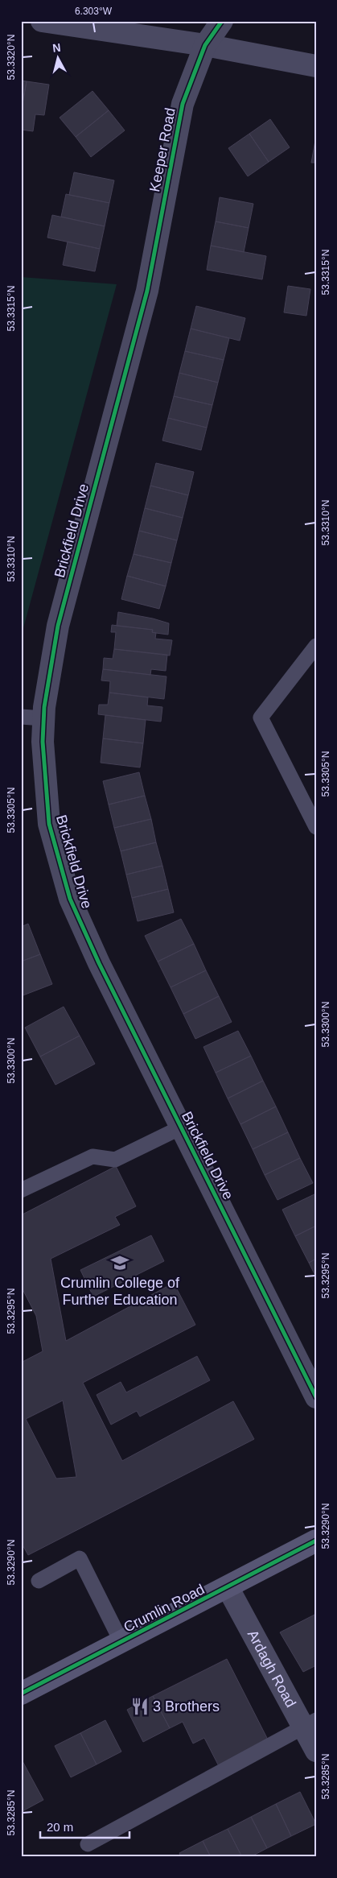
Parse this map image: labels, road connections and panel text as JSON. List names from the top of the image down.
{
  "streets": {
    "main road": ["Crumlin Road"],
    "street": ["Keeper Road", "Brickfield Drive", "Ardagh Road"]
  },
  "crossings": [
    ["Keeper Road", "Brickfield Drive"],
    ["Crumlin Road", "Ardagh Road"]
  ],
  "places": {
    "school or university": ["Crumlin College of Further Education"],
    "restaurant": ["3 Brothers"]
  },
  "scale_bar": "20 m",
  "north": "top",
  "coordinates": [
    "6.303°W",
    "53.3320°N",
    "53.3315°N",
    "53.3310°N",
    "53.3305°N",
    "53.3300°N",
    "53.3295°N",
    "53.3290°N",
    "53.3285°N"
  ]
}
